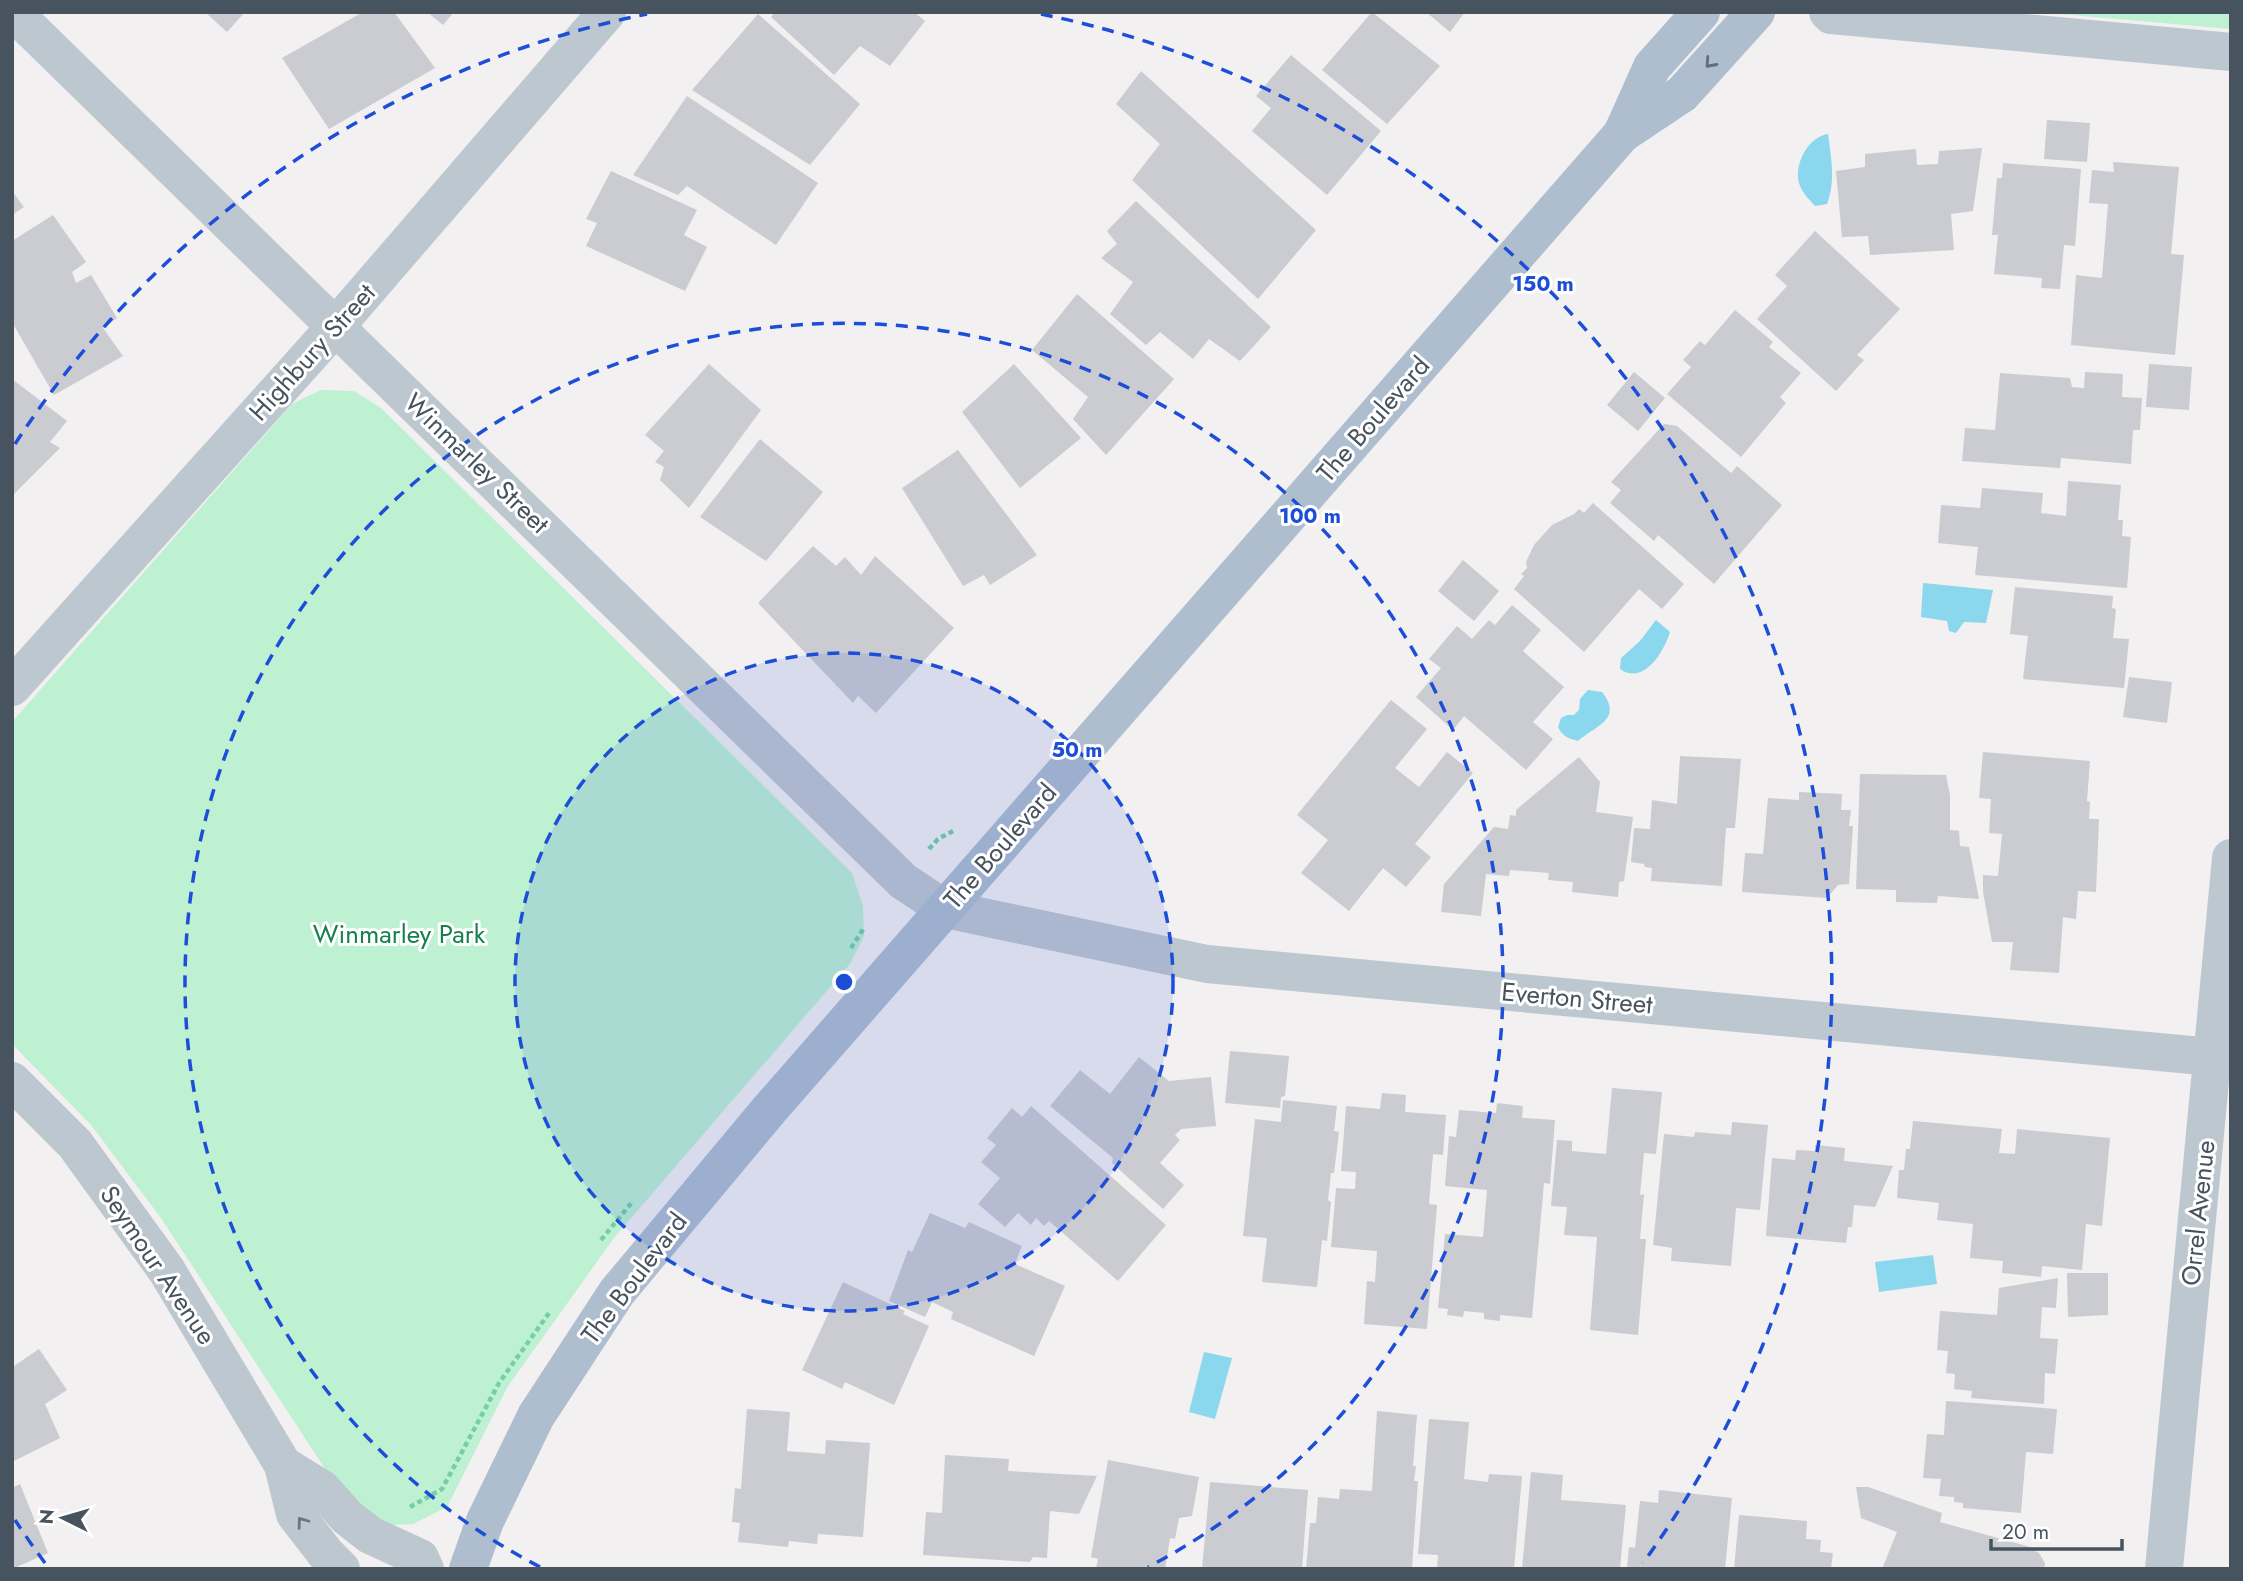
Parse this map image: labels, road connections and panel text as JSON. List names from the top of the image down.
{
  "streets": {
    "main road": ["The Boulevard"],
    "street": [
      "Highbury Street",
      "Winmarley Street",
      "Everton Street",
      "Orrel Avenue",
      "Seymour Avenue"
    ]
  },
  "crossings": [
    ["Highbury Street", "Winmarley Street"],
    ["The Boulevard", "Winmarley Street"],
    ["The Boulevard", "Everton Street"],
    ["Winmarley Street", "Everton Street"],
    ["Everton Street", "Orrel Avenue"]
  ],
  "parks": ["Winmarley Park"],
  "scale_bar": "20 m",
  "north": "left",
  "rings": ["150 m", "100 m", "50 m"]
}
